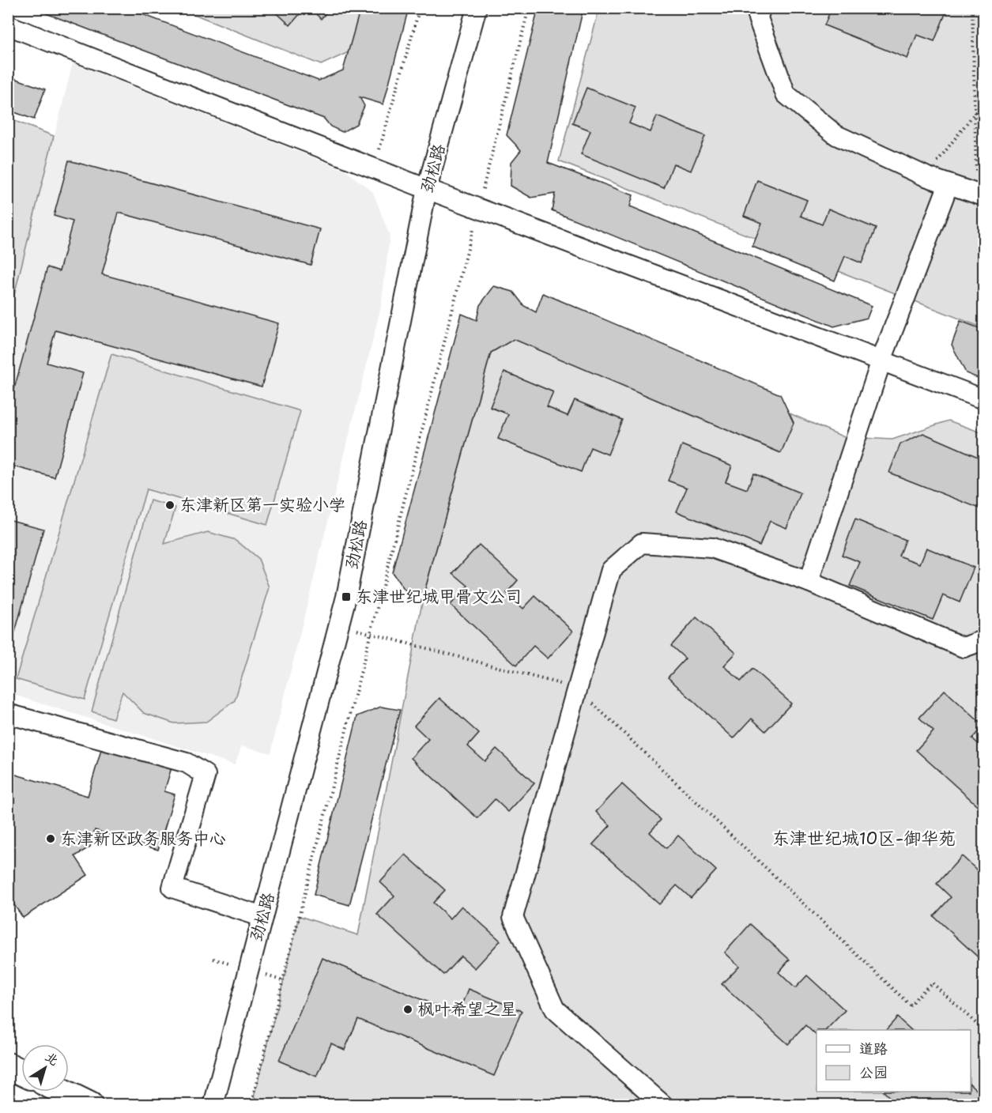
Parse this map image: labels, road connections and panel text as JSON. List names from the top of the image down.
{
  "streets": {
    "street": ["劲松路"]
  },
  "districts": ["东津世纪城10区-御华苑"],
  "places": {
    "other": ["东津新区第一实验小学", "东津新区政务服务中心", "枫叶希望之星"],
    "transit": ["东津世纪城甲骨文公司"]
  },
  "legend": ["道路", "公园"],
  "north": "top right"
}
